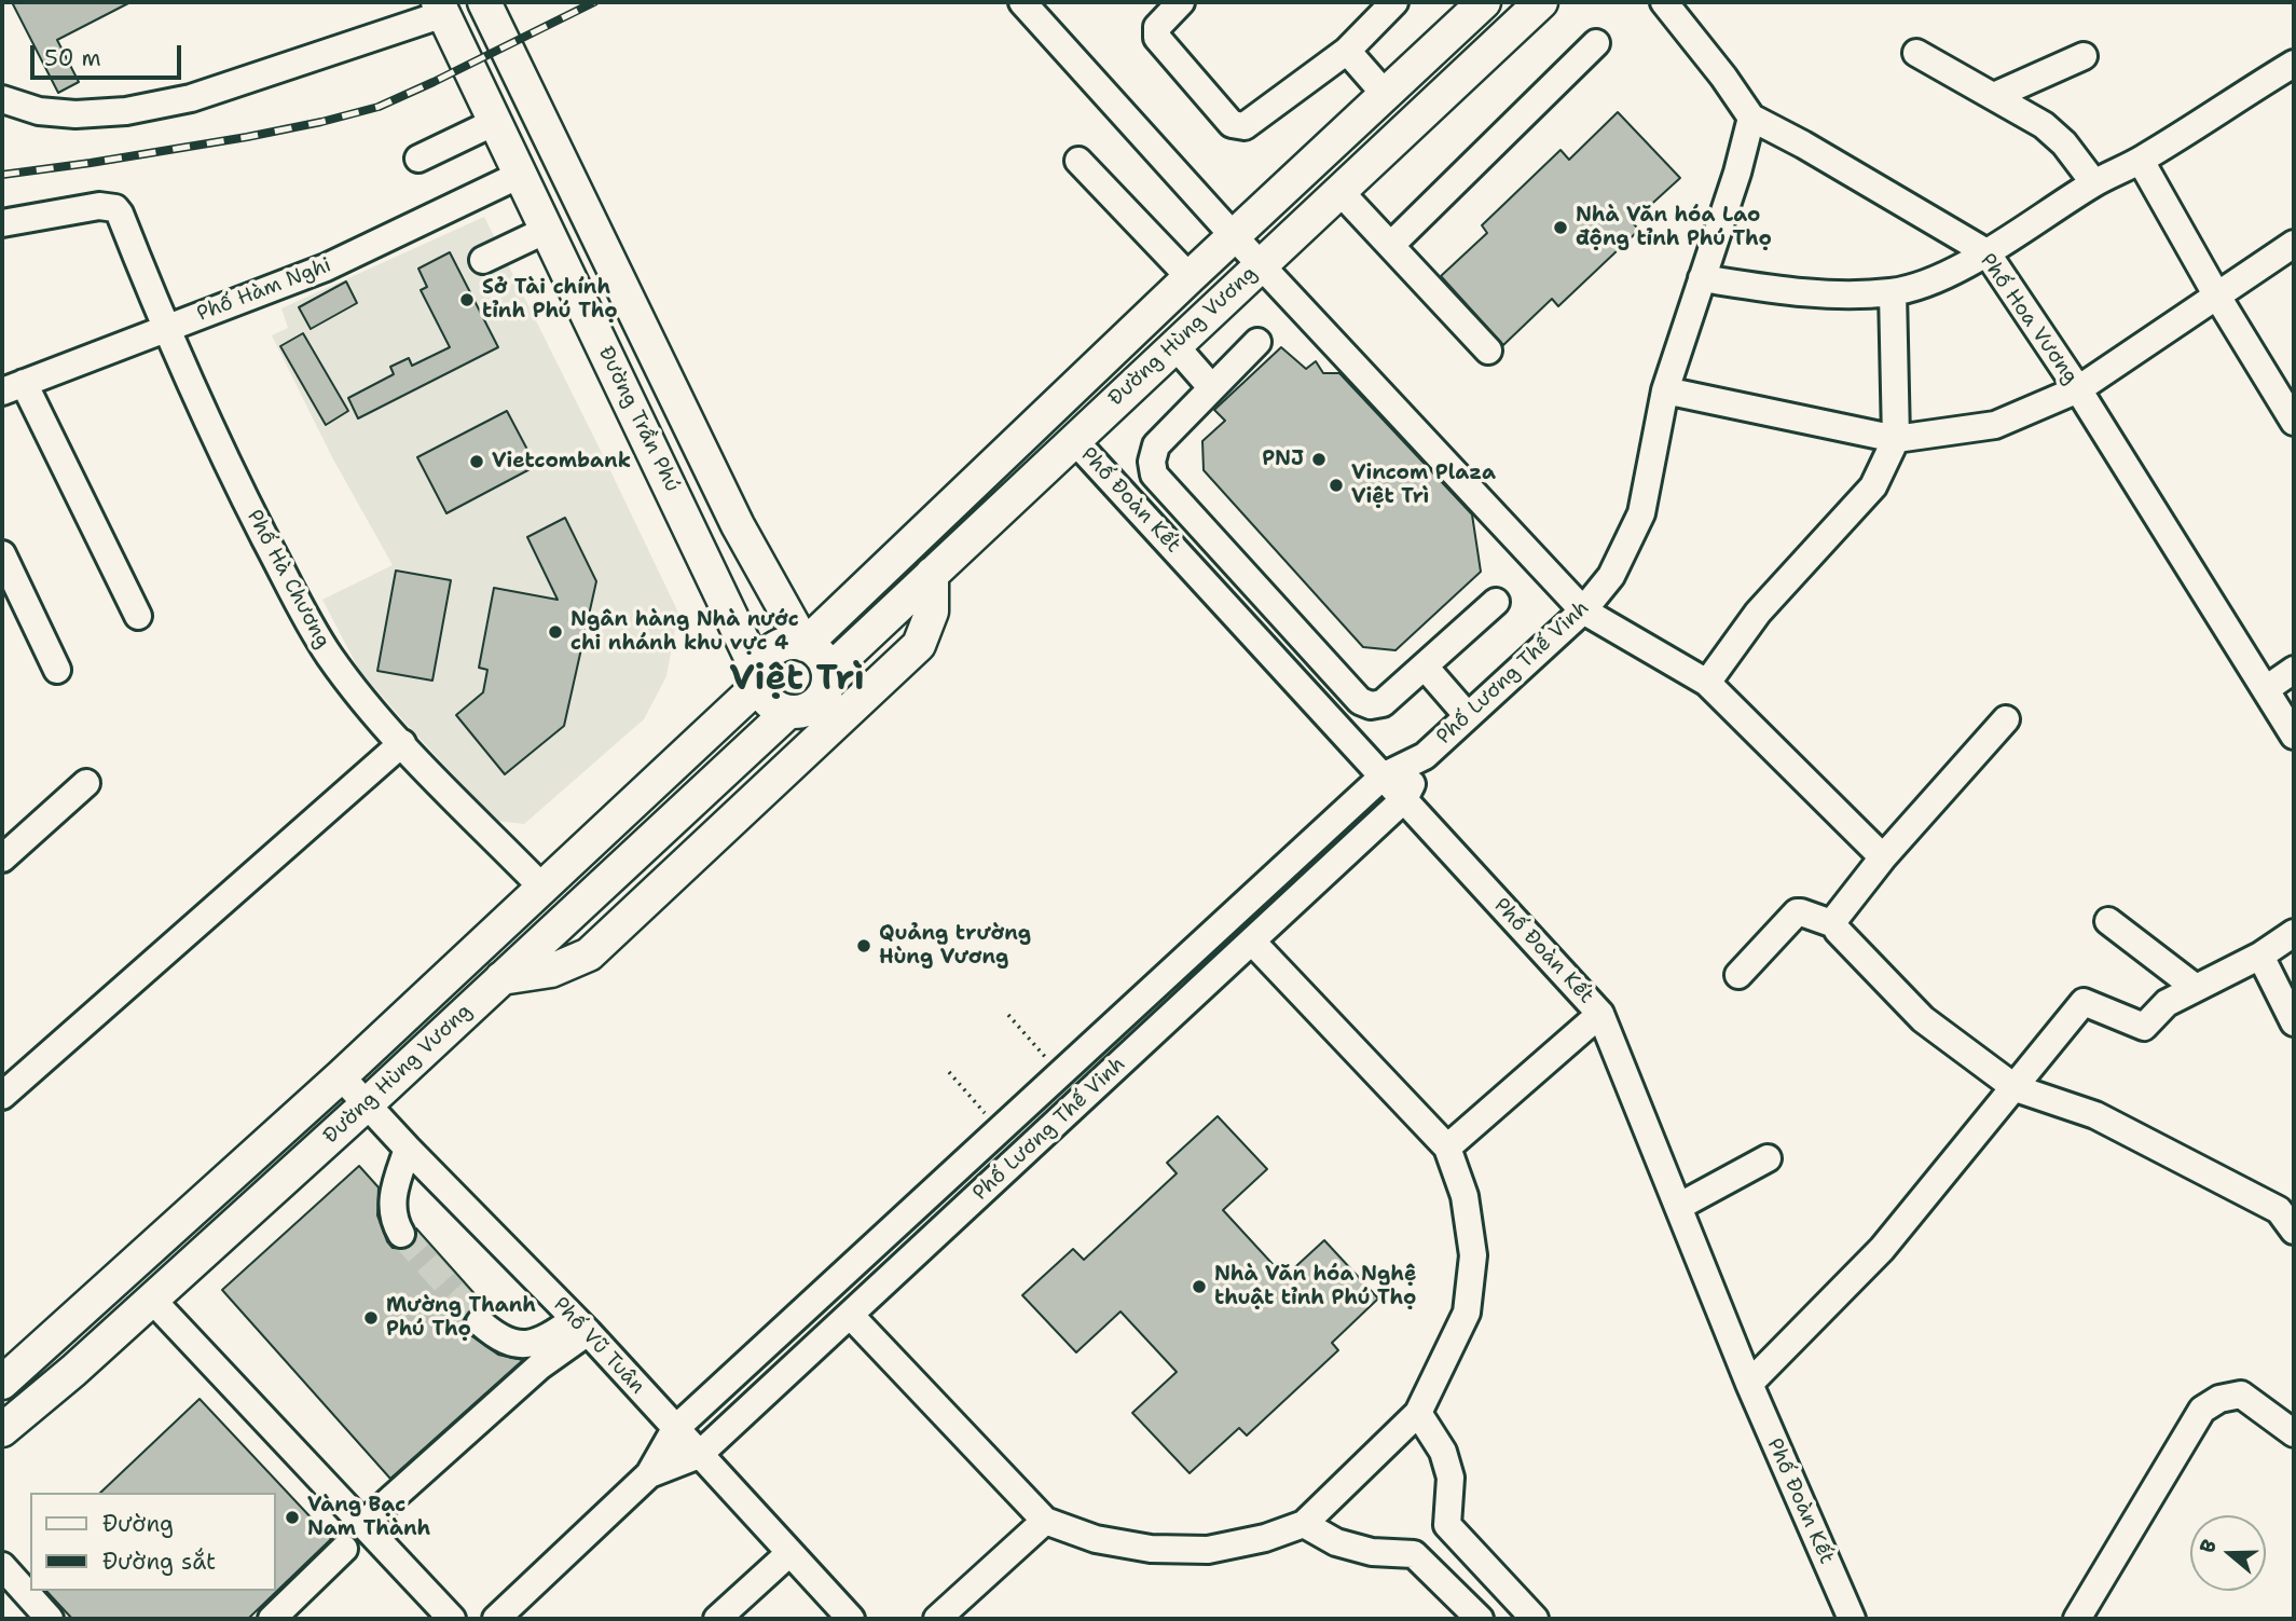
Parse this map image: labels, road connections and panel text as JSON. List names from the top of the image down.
{
  "streets": {
    "main road": ["Đường Hùng Vương", "Đường Trần Phú"],
    "street": [
      "Phố Hàm Nghi",
      "Phố Hoa Vương",
      "Phố Đoàn Kết",
      "Phố Hà Chương",
      "Phố Lương Thế Vinh",
      "Phố Vũ Tuân"
    ]
  },
  "crossings": [
    ["Phố Hàm Nghi", "Đường Trần Phú"],
    ["Phố Hàm Nghi", "Phố Hà Chương"],
    ["Phố Hoa Vương", "Phố Lương Thế Vinh"],
    ["Đường Hùng Vương", "Đường Trần Phú"],
    ["Đường Hùng Vương", "Phố Đoàn Kết"],
    ["Đường Hùng Vương", "Phố Hà Chương"],
    ["Đường Hùng Vương", "Phố Vũ Tuân"],
    ["Phố Đoàn Kết", "Phố Lương Thế Vinh"],
    ["Phố Lương Thế Vinh", "Phố Vũ Tuân"]
  ],
  "districts": ["Việt Trì"],
  "places": [
    "Nhà Văn hóa Lao động tỉnh Phú Thọ",
    "Sở Tài chính tỉnh Phú Thọ",
    "PNJ",
    "Vietcombank",
    "Vincom Plaza Việt Trì",
    "Ngân hàng Nhà nước chi nhánh khu vực 4",
    "Quảng trường Hùng Vương",
    "Nhà Văn hóa Nghệ thuật tỉnh Phú Thọ",
    "Mường Thanh Phú Thọ",
    "Vàng Bạc Nam Thành"
  ],
  "legend": ["Đường", "Đường sắt"],
  "scale_bar": "50 m",
  "north": "left"
}
